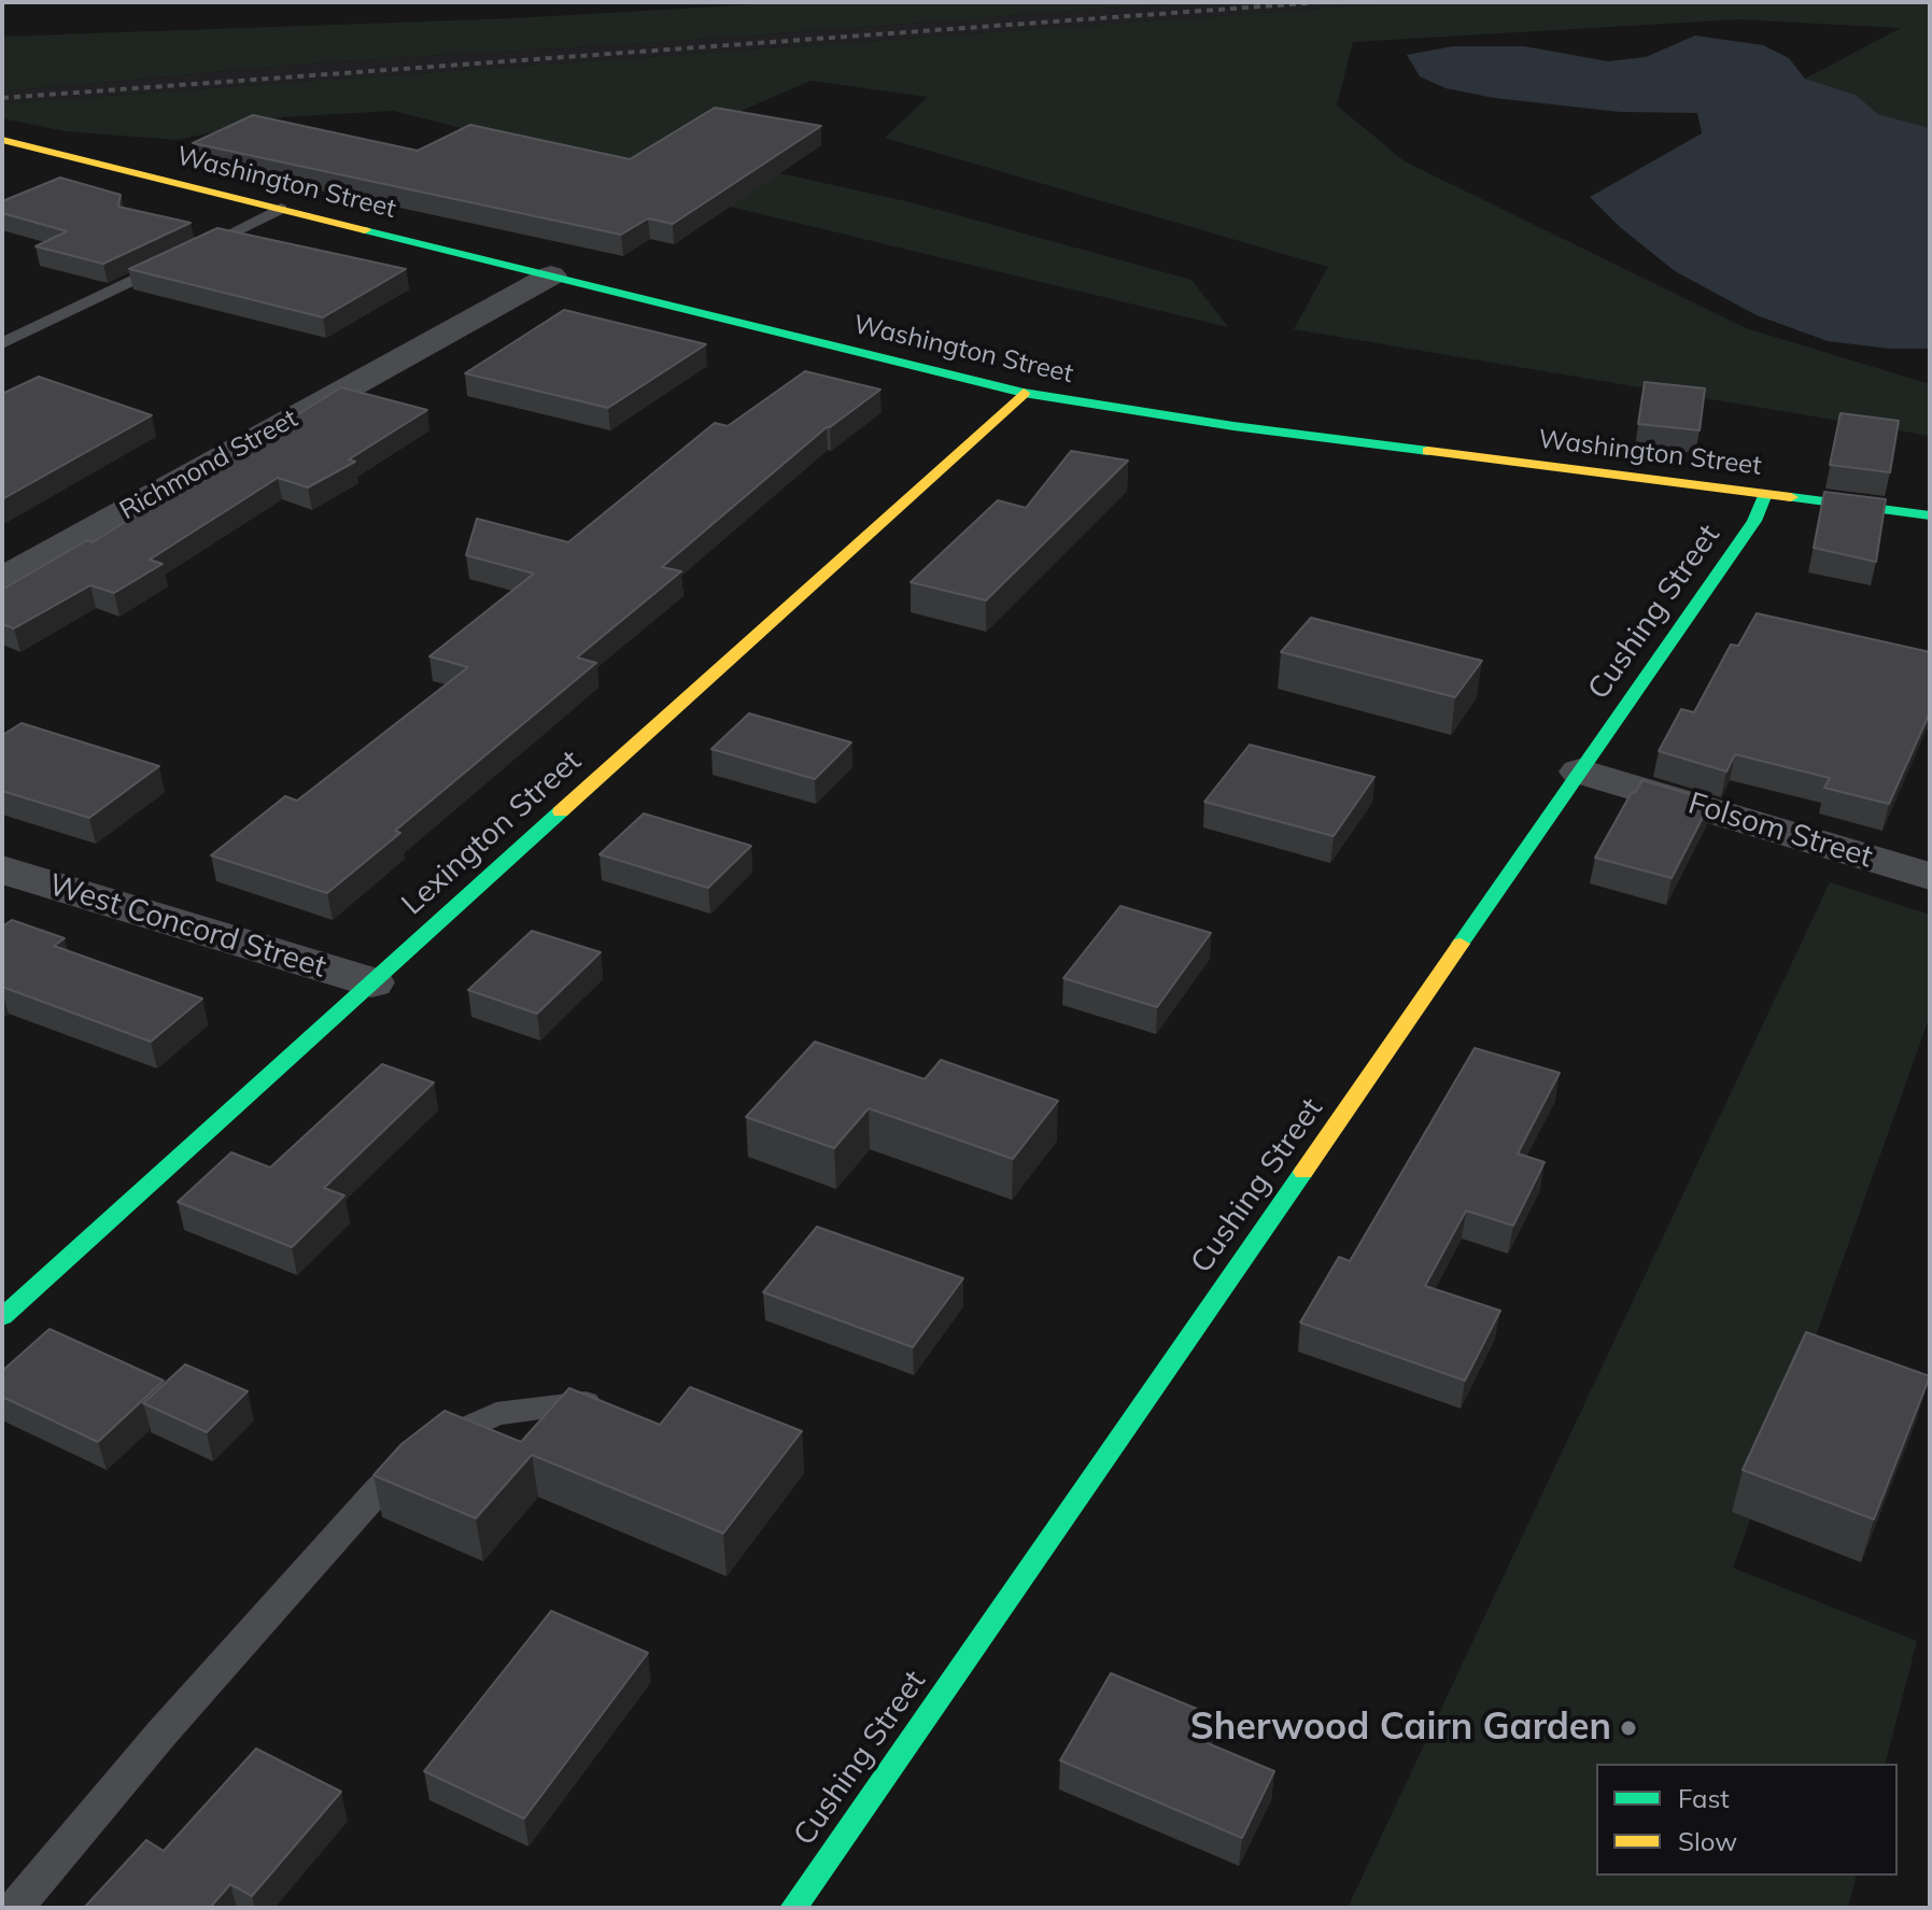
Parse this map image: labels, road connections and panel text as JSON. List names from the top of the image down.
{
  "streets": {
    "street": [
      "Washington Street",
      "Richmond Street",
      "Cushing Street",
      "Folsom Street",
      "Lexington Street",
      "West Concord Street"
    ]
  },
  "crossings": [
    ["Washington Street", "Richmond Street"],
    ["Washington Street", "Cushing Street"],
    ["Washington Street", "Lexington Street"],
    ["Cushing Street", "Folsom Street"],
    ["Lexington Street", "West Concord Street"]
  ],
  "places": ["Sherwood Cairn Garden"],
  "legend": ["Fast", "Slow"]
}
